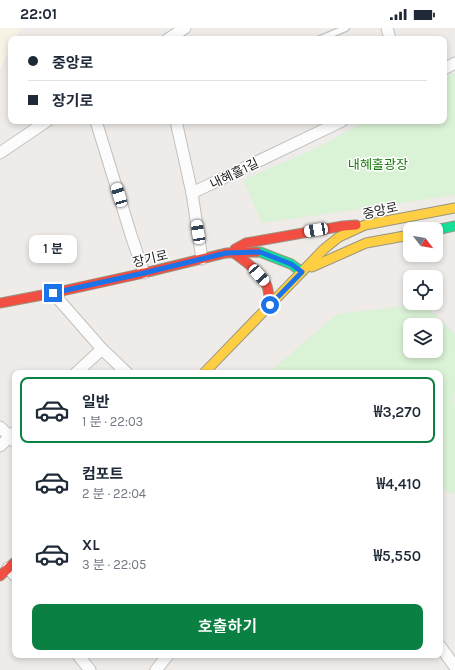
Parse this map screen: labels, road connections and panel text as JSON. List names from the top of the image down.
{
  "streets": {
    "main road": ["중앙로", "장기로"],
    "street": ["내혜홀1길"]
  },
  "crossings": [
    ["중앙로", "장기로"]
  ],
  "parks": ["내혜홀광장"],
  "north": "bottom right",
  "page": {
    "status": "22:01",
    "banner": ["중앙로", "장기로"],
    "bubble": "1 분",
    "list": [
      {
        "name": "일반",
        "note": "1 분 · 22:03",
        "value": "₩3,270"
      },
      {
        "name": "컴포트",
        "note": "2 분 · 22:04",
        "value": "₩4,410"
      },
      {
        "name": "XL",
        "note": "3 분 · 22:05",
        "value": "₩5,550"
      }
    ],
    "buttons": "호출하기"
  }
}
